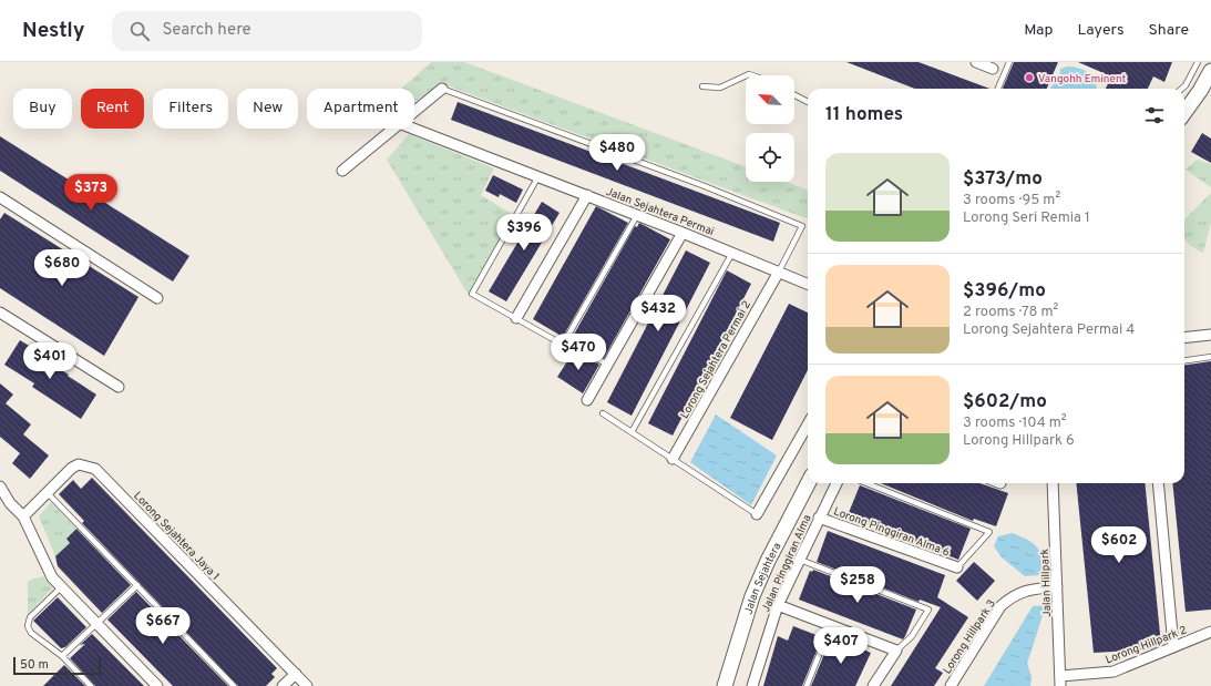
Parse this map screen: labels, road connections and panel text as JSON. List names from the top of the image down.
{
  "streets": {
    "main road": ["Jalan Sejahtera"],
    "street": [
      "Jalan Sejahtera Permai",
      "Lorong Sejahtera Permai 2",
      "Lorong Pinggiran Alma 6",
      "Lorong Sejahtera Jaya 1",
      "Jalan Pinggiran Alma",
      "Jalan Hillpark",
      "Lorong Hillpark 3",
      "Lorong Hillpark 2"
    ]
  },
  "crossings": [
    ["Jalan Sejahtera Permai", "Lorong Sejahtera Permai 2"],
    ["Lorong Pinggiran Alma 6", "Jalan Pinggiran Alma"],
    ["Jalan Hillpark", "Lorong Hillpark 3"],
    ["Jalan Hillpark", "Lorong Hillpark 2"]
  ],
  "places": ["Vangohh Eminent"],
  "scale_bar": "50 m",
  "north": "top left",
  "page": {
    "header": "Nestly",
    "search": "Search here",
    "nav": ["Map", "Layers", "Share"],
    "chip": [
      "Buy",
      "Rent",
      "Filters",
      "New",
      "Apartment"
    ],
    "heading": "11 homes",
    "price": [
      "$480",
      "$373",
      "$396",
      "$680",
      "$432",
      "$470",
      "$401",
      "$602",
      "$258",
      "$667",
      "$407"
    ],
    "list": [
      {
        "name": "$373/mo",
        "note": "3 rooms · 95 m² · Lorong Seri Remia 1"
      },
      {
        "name": "$396/mo",
        "note": "2 rooms · 78 m² · Lorong Sejahtera Permai 4"
      },
      {
        "name": "$602/mo",
        "note": "3 rooms · 104 m² · Lorong Hillpark 6"
      }
    ],
    "scale": "50 m"
  }
}
